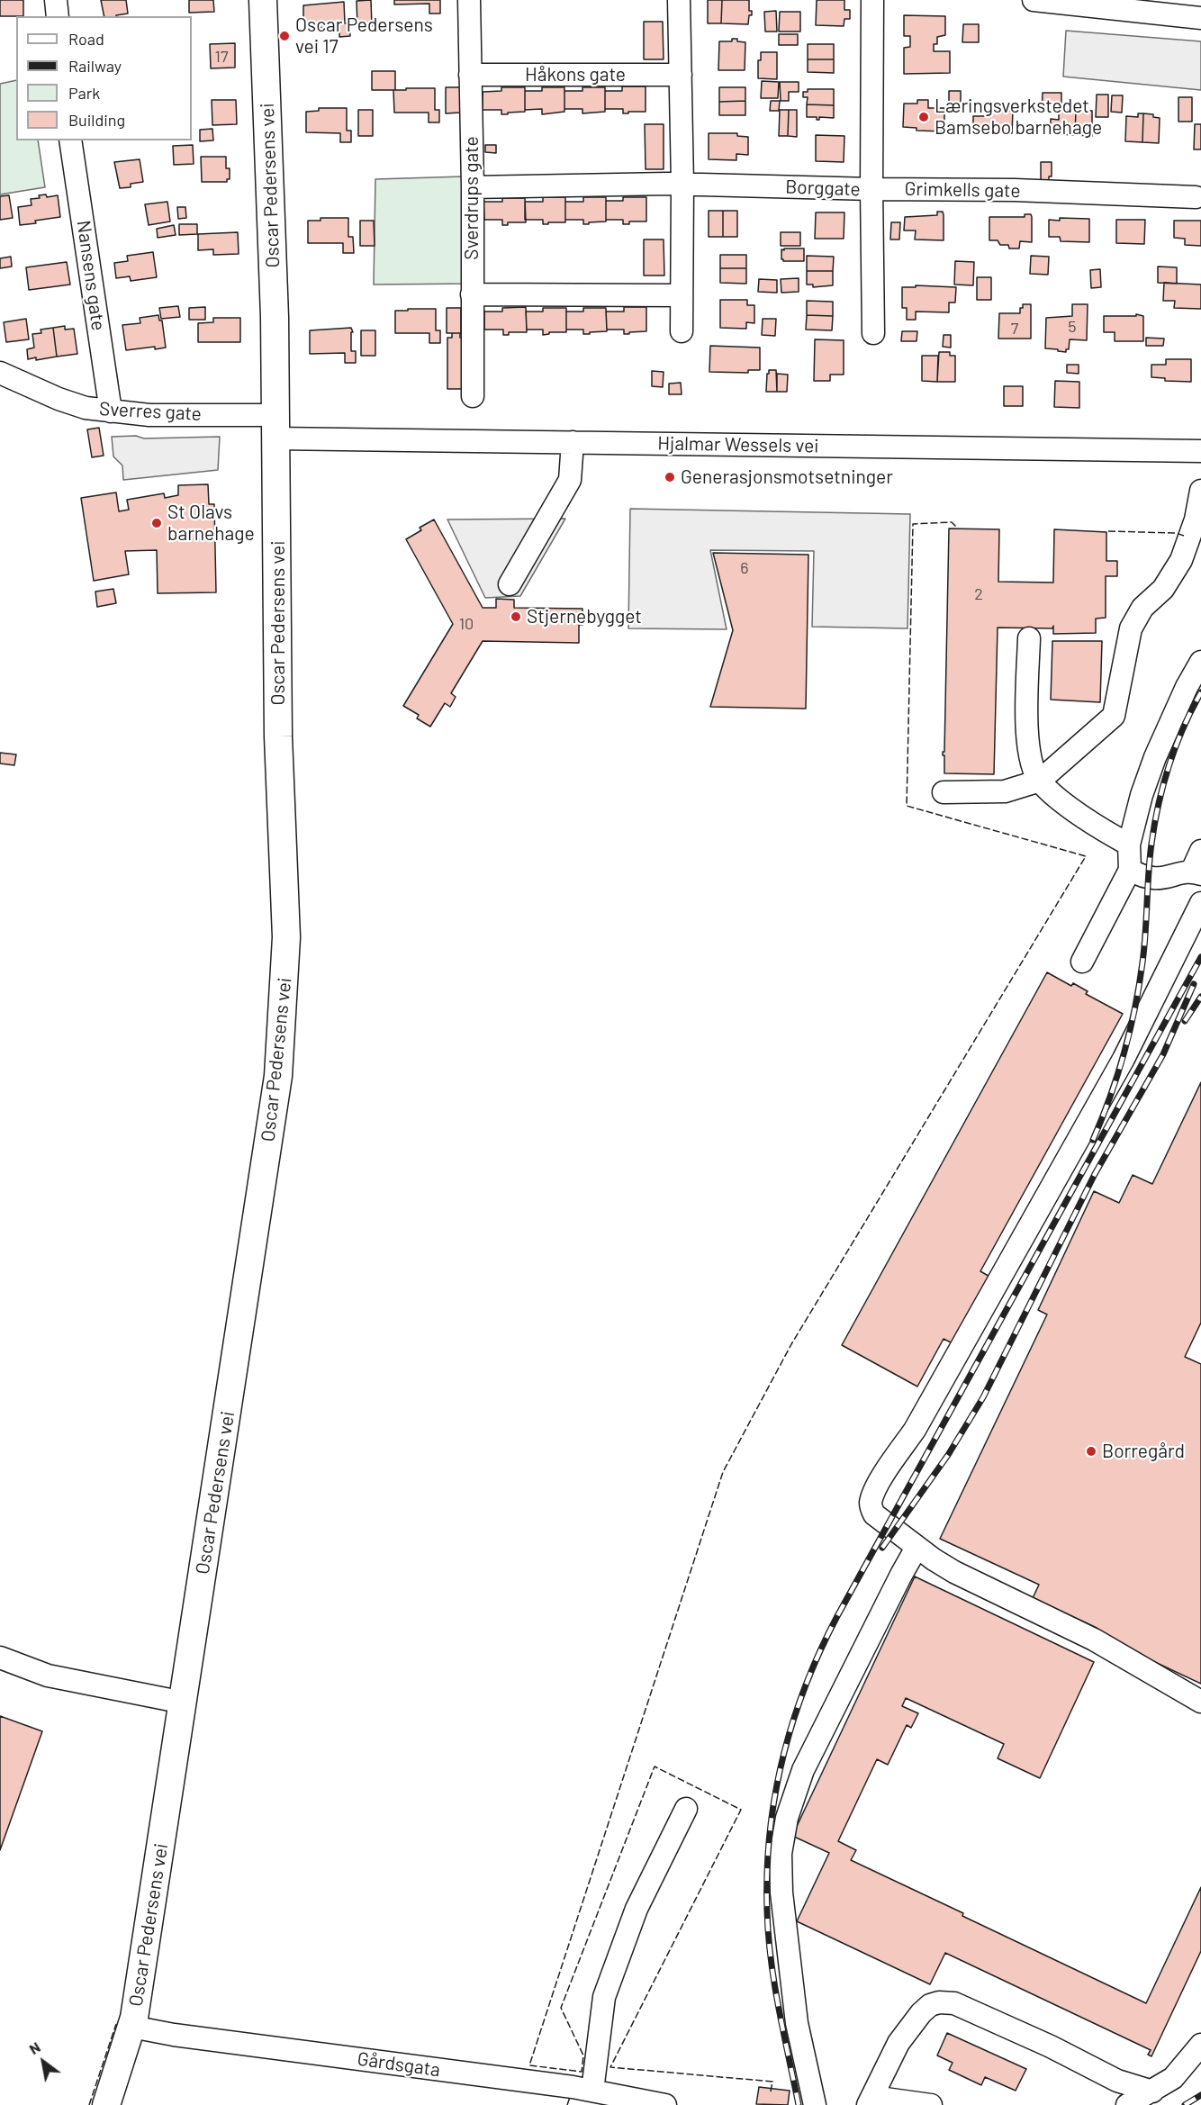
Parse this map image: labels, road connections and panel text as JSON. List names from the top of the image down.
{
  "streets": {
    "main road": ["Oscar Pedersens vei"],
    "street": [
      "Håkons gate",
      "Borggate",
      "Grimkells gate",
      "Sverdrups gate",
      "Nansens gate",
      "Sverres gate",
      "Hjalmar Wessels vei",
      "Gårdsgata"
    ]
  },
  "crossings": [
    ["Håkons gate", "Sverdrups gate"],
    ["Oscar Pedersens vei", "Sverres gate"],
    ["Oscar Pedersens vei", "Hjalmar Wessels vei"],
    ["Oscar Pedersens vei", "Gårdsgata"],
    ["Borggate", "Grimkells gate"],
    ["Nansens gate", "Sverres gate"],
    ["Sverres gate", "Hjalmar Wessels vei"]
  ],
  "places": [
    "Oscar Pedersens vei 17",
    "Læringsverkstedet Bamsebo barnehage",
    "Generasjonsmotsetninger",
    "St Olavs barnehage",
    "Stjernebygget",
    "Borregård"
  ],
  "house_numbers": [
    "17",
    "5",
    "7",
    "6",
    "2",
    "10"
  ],
  "legend": [
    "Road",
    "Railway",
    "Park",
    "Building"
  ],
  "north": "top left"
}
